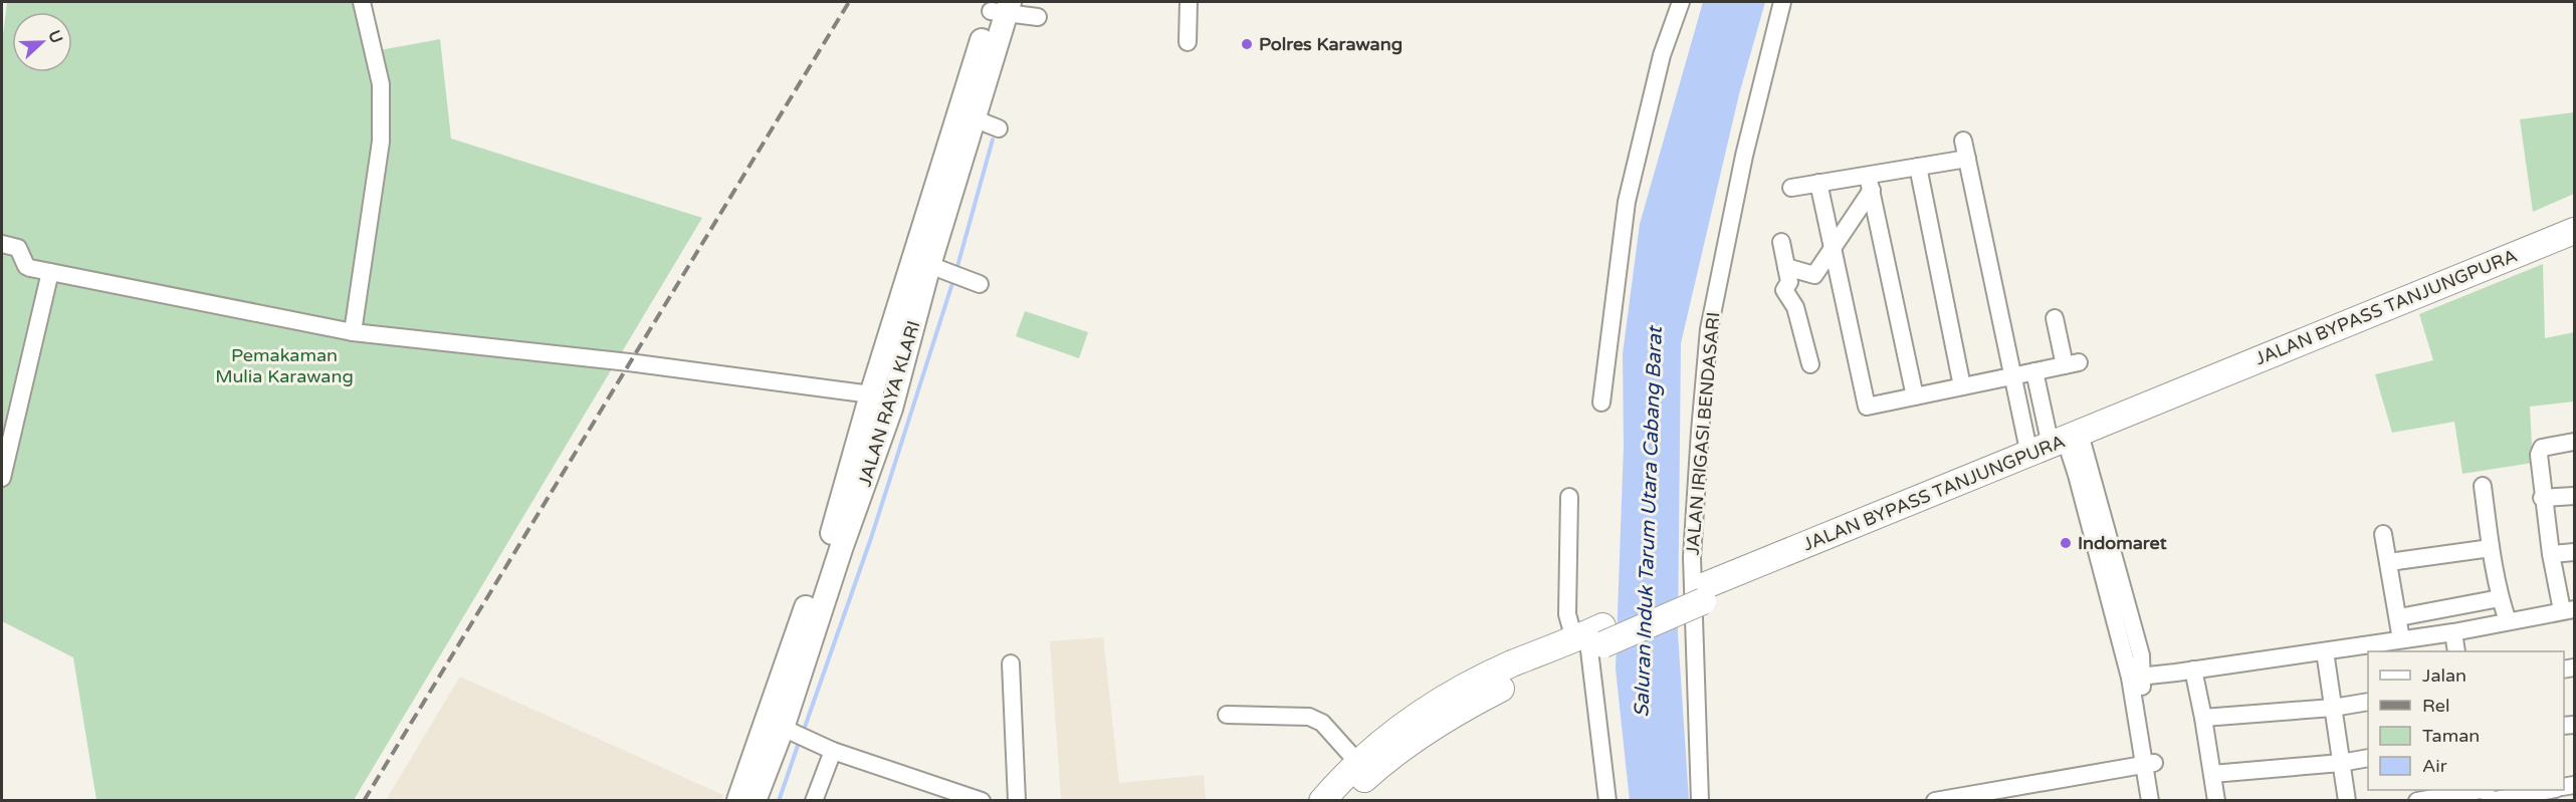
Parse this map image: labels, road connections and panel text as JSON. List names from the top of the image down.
{
  "streets": {
    "highway": ["JALAN BYPASS TANJUNGPURA"],
    "main road": ["JALAN RAYA KLARI"],
    "street": ["JALAN IRIGASI BENDASARI"]
  },
  "water": ["Saluran Induk Tarum Utara Cabang Barat"],
  "parks": ["Pemakaman Mulia Karawang"],
  "places": ["Polres Karawang", "Indomaret"],
  "legend": [
    "Jalan",
    "Rel",
    "Taman",
    "Air"
  ],
  "north": "right"
}
